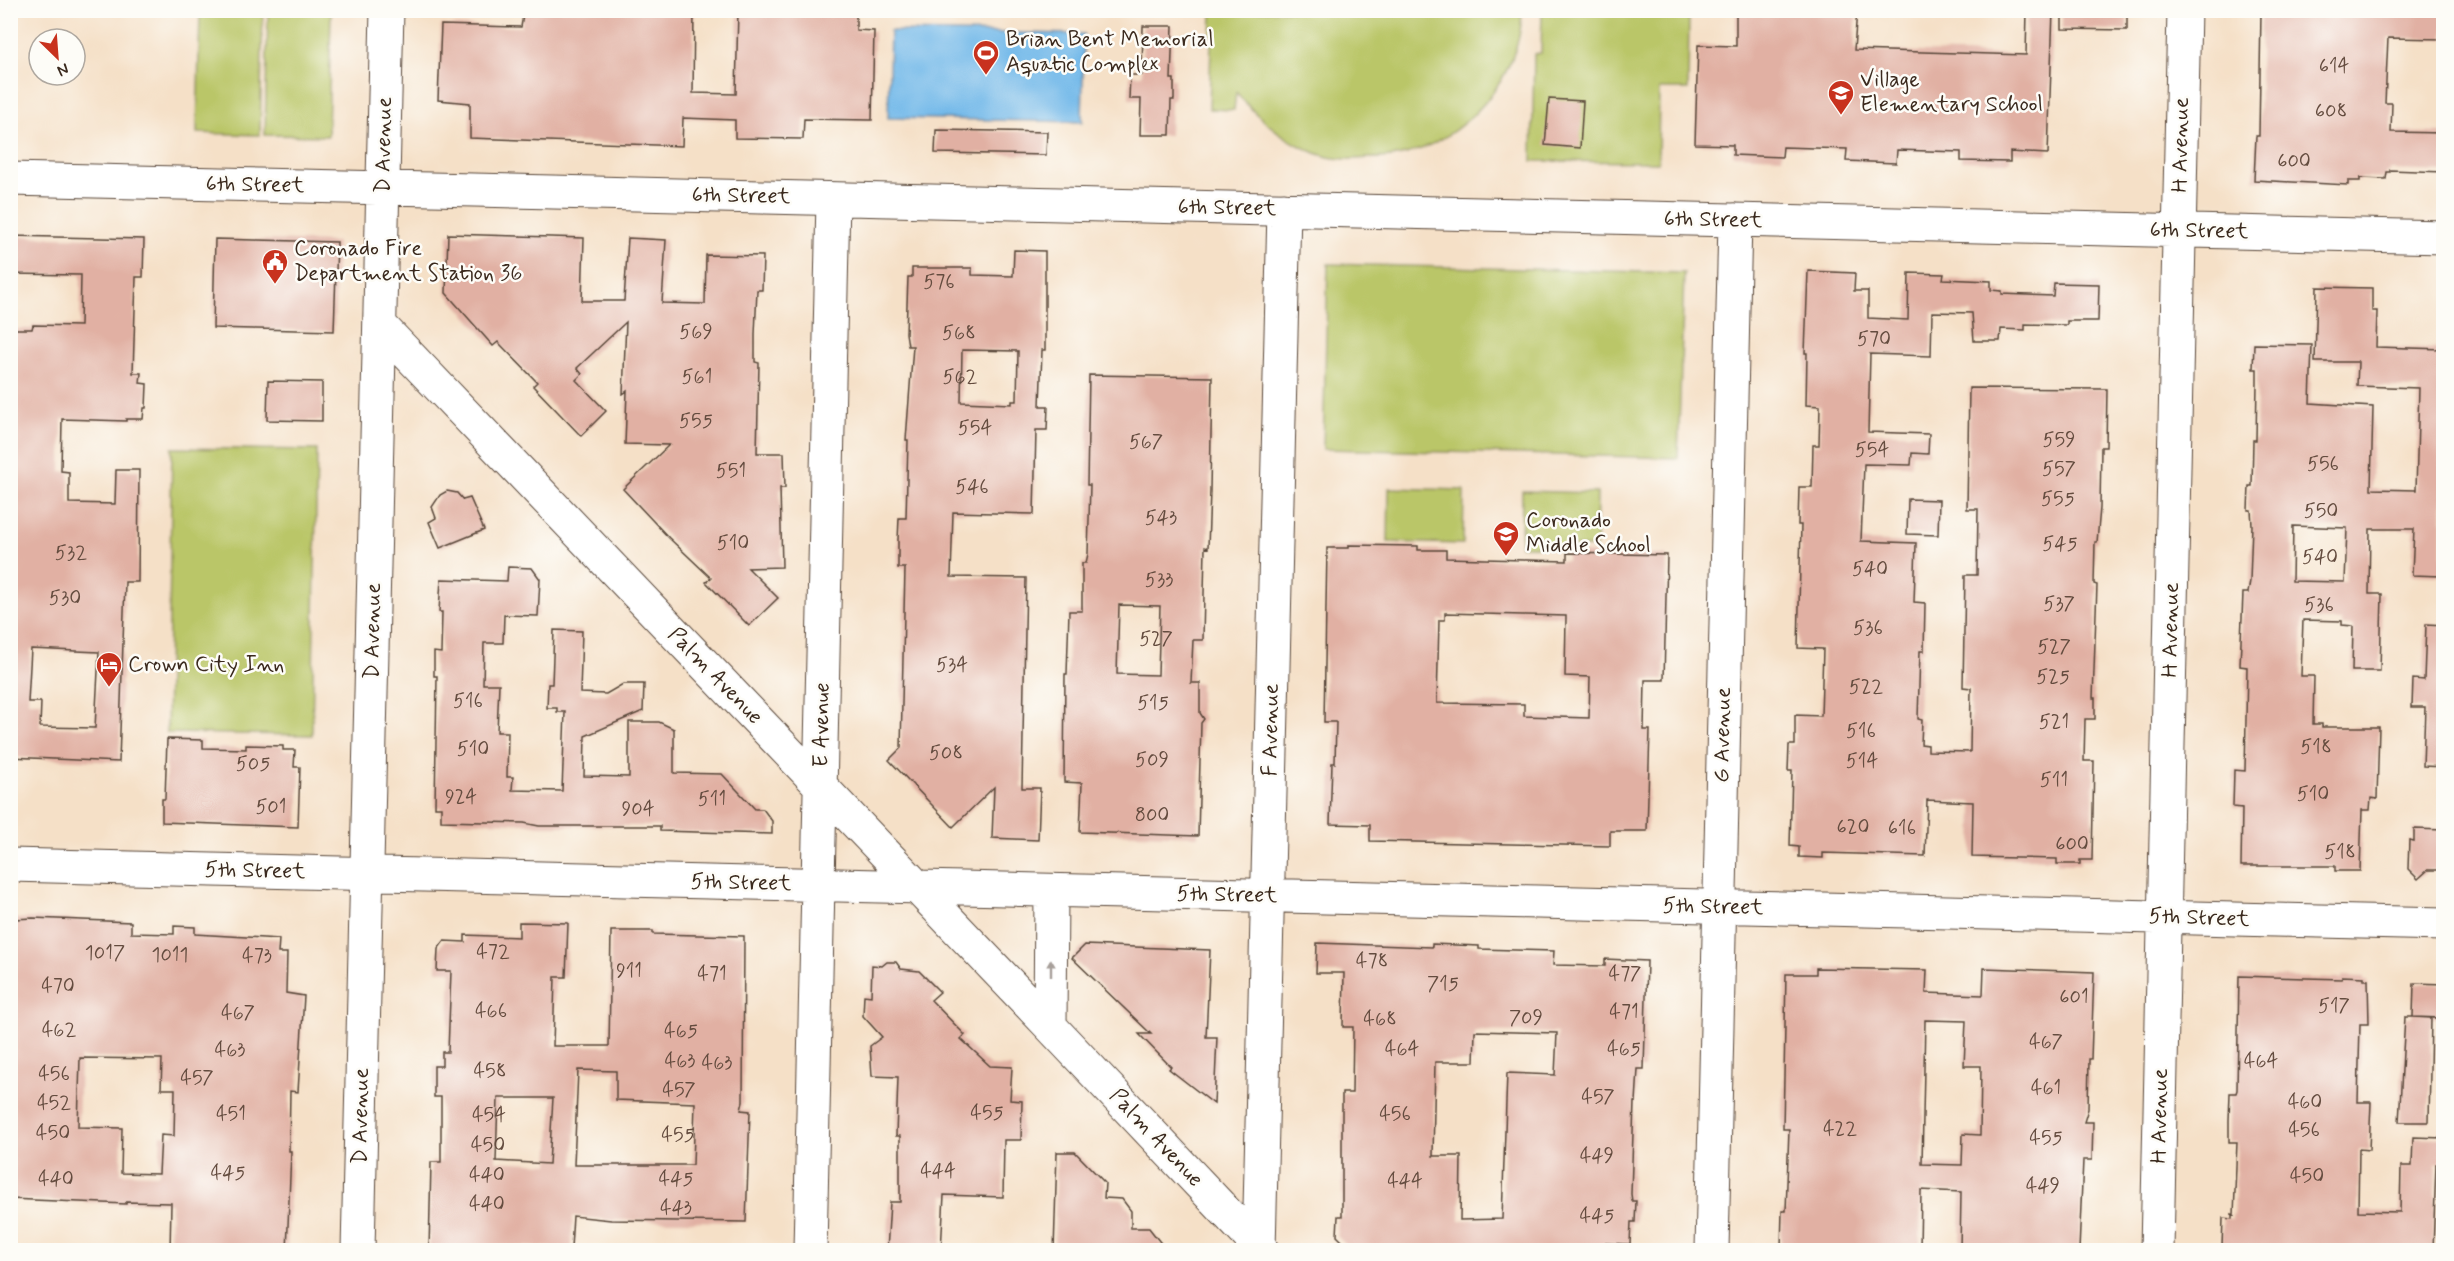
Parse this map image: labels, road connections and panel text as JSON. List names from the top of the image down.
{
  "streets": {
    "street": [
      "D Avenue",
      "H Avenue",
      "6th Street",
      "Palm Avenue",
      "E Avenue",
      "F Avenue",
      "G Avenue",
      "5th Street"
    ]
  },
  "crossings": [
    ["D Avenue", "6th Street"],
    ["D Avenue", "Palm Avenue"],
    ["D Avenue", "5th Street"],
    ["H Avenue", "6th Street"],
    ["H Avenue", "5th Street"],
    ["6th Street", "E Avenue"],
    ["6th Street", "F Avenue"],
    ["6th Street", "G Avenue"],
    ["Palm Avenue", "E Avenue"],
    ["Palm Avenue", "F Avenue"],
    ["Palm Avenue", "5th Street"],
    ["E Avenue", "5th Street"],
    ["F Avenue", "5th Street"],
    ["G Avenue", "5th Street"]
  ],
  "places": {
    "sports": ["Brian Bent Memorial Aquatic Complex"],
    "school or university": ["Village Elementary School", "Coronado Middle School"],
    "public building": ["Coronado Fire Department Station 36"],
    "hotel": ["Crown City Inn"]
  },
  "house_numbers": [
    "614",
    "608",
    "600",
    "576",
    "569",
    "568",
    "570",
    "561",
    "562",
    "555",
    "554",
    "559",
    "567",
    "554",
    "556",
    "557",
    "551",
    "546",
    "555",
    "550",
    "543",
    "510",
    "545",
    "532",
    "540",
    "540",
    "533",
    "530",
    "537",
    "536",
    "536",
    "527",
    "527",
    "534",
    "525",
    "522",
    "516",
    "515",
    "521",
    "516",
    "518",
    "510",
    "508",
    "509",
    "514",
    "505",
    "511",
    "510",
    "924",
    "511",
    "501",
    "904",
    "800",
    "620",
    "616",
    "600",
    "518",
    "472",
    "1017",
    "1011",
    "473",
    "478",
    "911",
    "471",
    "477",
    "715",
    "470",
    "601",
    "517",
    "466",
    "471",
    "467",
    "709",
    "468",
    "462",
    "465",
    "467",
    "464",
    "465",
    "463",
    "463",
    "464",
    "463",
    "458",
    "456",
    "457",
    "461",
    "457",
    "457",
    "460",
    "452",
    "455",
    "451",
    "456",
    "454",
    "422",
    "456",
    "450",
    "455",
    "455",
    "450",
    "449",
    "444",
    "445",
    "440",
    "450",
    "440",
    "445",
    "444",
    "449",
    "440",
    "443",
    "445"
  ],
  "north": "bottom right"
}
